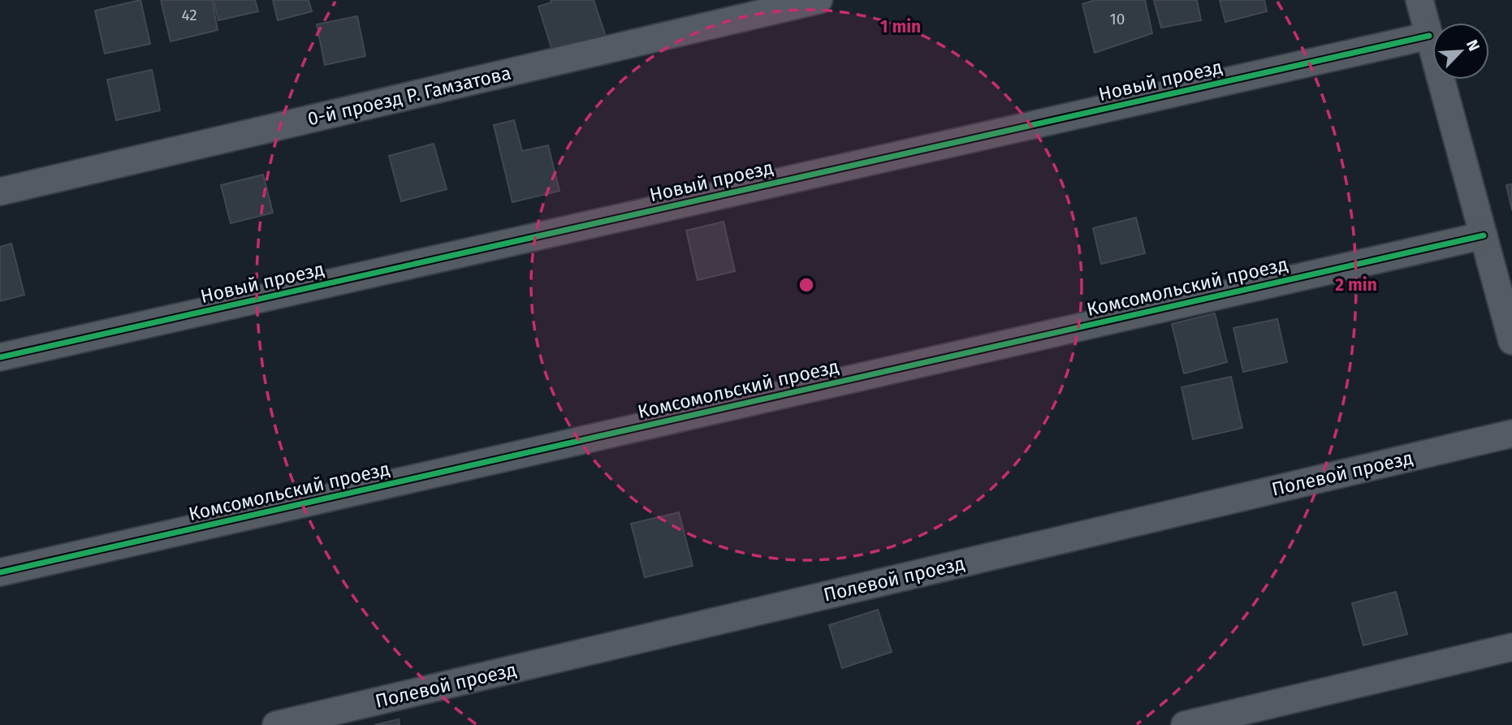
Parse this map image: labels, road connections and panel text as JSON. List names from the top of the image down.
{
  "streets": {
    "street": [
      "Новый проезд",
      "0-й проезд Р. Гамзатова",
      "Комсомольский проезд",
      "Полевой проезд"
    ]
  },
  "house_numbers": ["42", "10"],
  "north": "top right",
  "rings": ["1 min", "2 min"]
}
